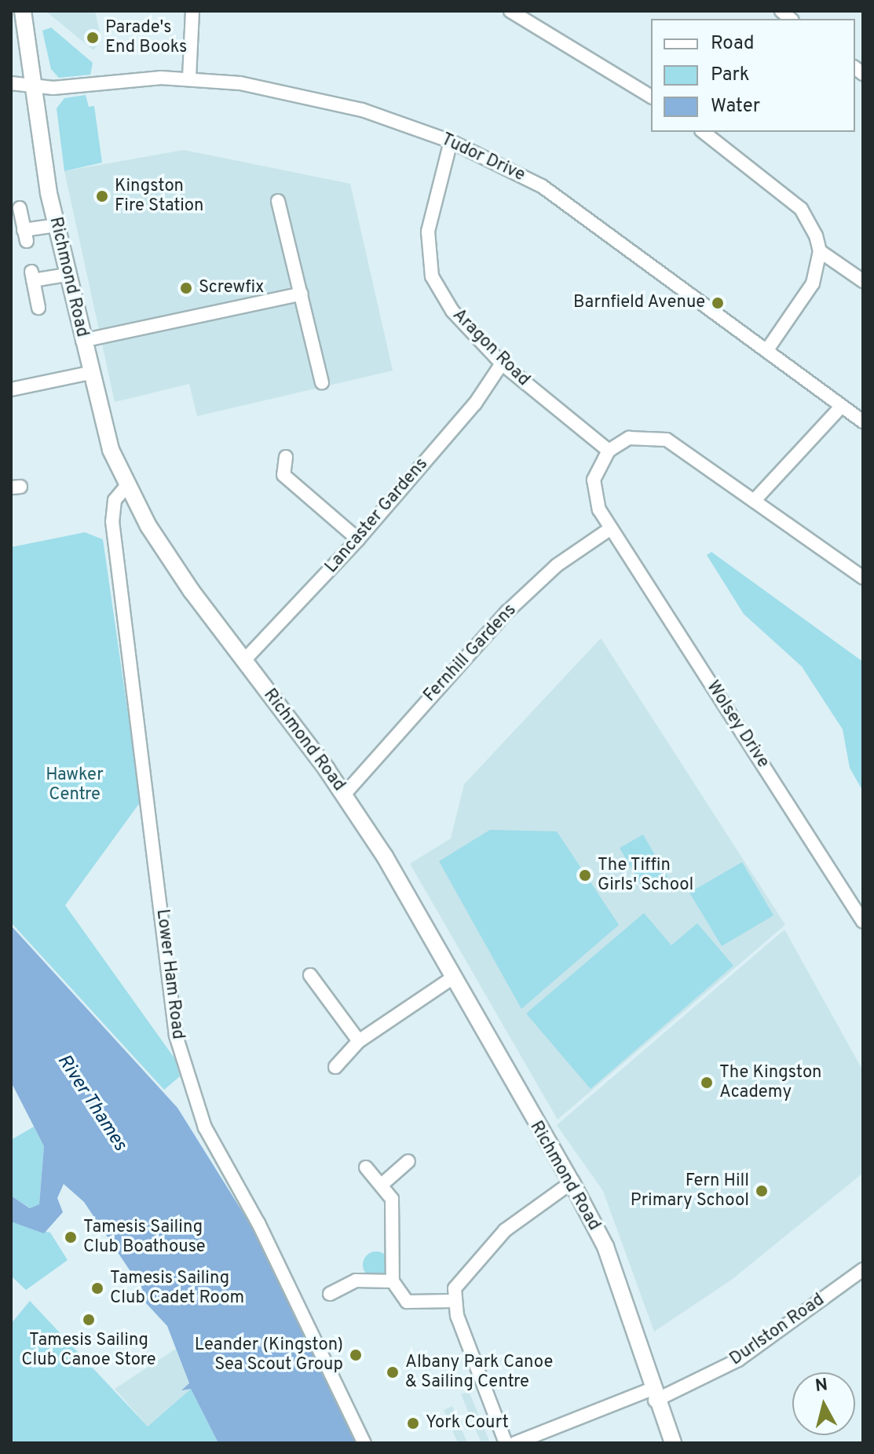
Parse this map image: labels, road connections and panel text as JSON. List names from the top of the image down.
{
  "streets": {
    "main road": ["Richmond Road"],
    "street": [
      "Tudor Drive",
      "Aragon Road",
      "Lancaster Gardens",
      "Fernhill Gardens",
      "Wolsey Drive",
      "Lower Ham Road",
      "Durlston Road"
    ]
  },
  "crossings": [
    ["Tudor Drive", "Richmond Road"],
    ["Tudor Drive", "Aragon Road"],
    ["Richmond Road", "Lancaster Gardens"],
    ["Richmond Road", "Fernhill Gardens"],
    ["Richmond Road", "Lower Ham Road"],
    ["Richmond Road", "Durlston Road"],
    ["Aragon Road", "Lancaster Gardens"],
    ["Fernhill Gardens", "Wolsey Drive"]
  ],
  "water": ["River Thames"],
  "parks": ["Hawker Centre"],
  "places": [
    "Parade's End Books",
    "Kingston Fire Station",
    "Screwfix",
    "Barnfield Avenue",
    "The Tiffin Girls' School",
    "The Kingston Academy",
    "Fern Hill Primary School",
    "Tamesis Sailing Club Boathouse",
    "Tamesis Sailing Club Cadet Room",
    "Tamesis Sailing Club Canoe Store",
    "Leander (Kingston) Sea Scout Group",
    "Albany Park Canoe & Sailing Centre",
    "York Court"
  ],
  "legend": ["Road", "Park", "Water"],
  "north": "top"
}
